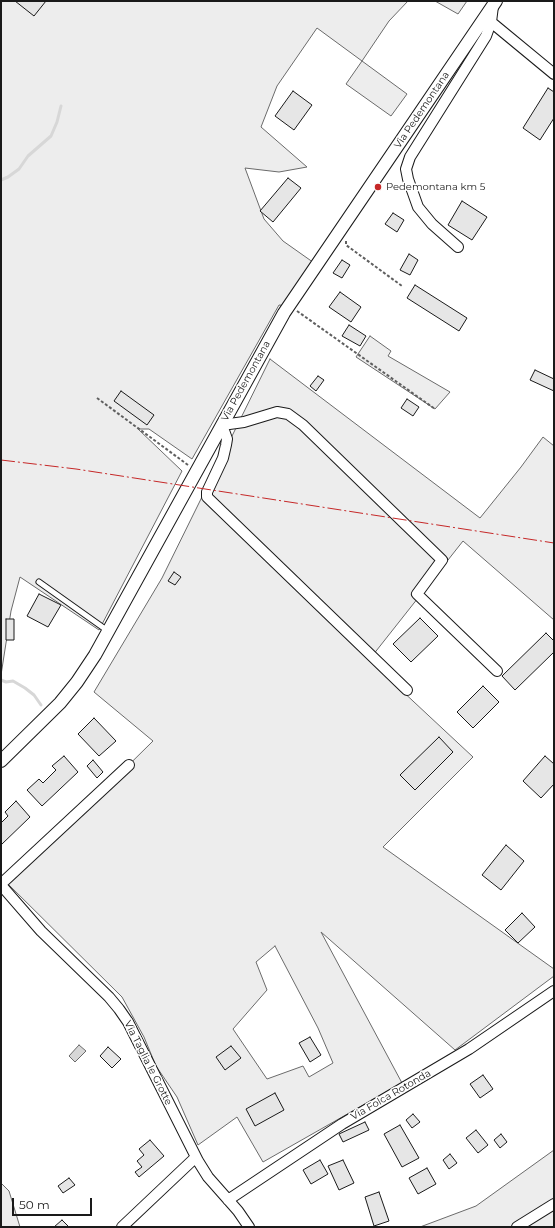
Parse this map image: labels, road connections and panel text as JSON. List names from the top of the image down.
{
  "streets": {
    "street": ["Via Pedemontana", "Via Taglia le Grotte", "Via Folca Rotonda"]
  },
  "crossings": [
    ["Via Taglia le Grotte", "Via Folca Rotonda"]
  ],
  "places": ["Pedemontana km 5"],
  "scale_bar": "50 m"
}
